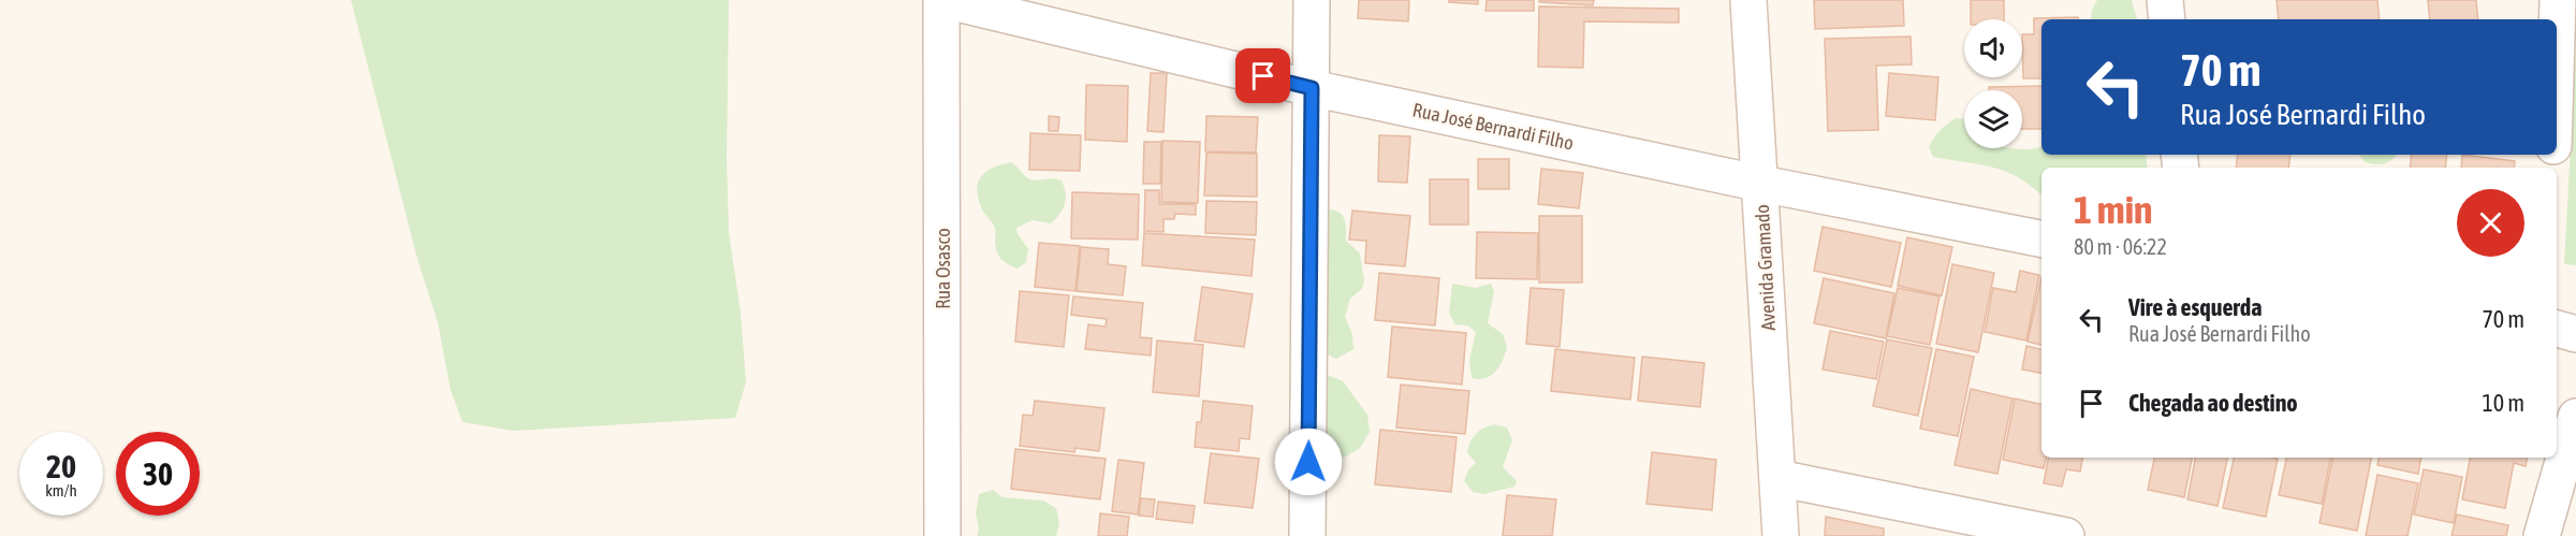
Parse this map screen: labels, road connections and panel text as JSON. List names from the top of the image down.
{
  "streets": {
    "street": ["Rua José Bernardi Filho", "Avenida Gramado", "Rua Osasco"]
  },
  "crossings": [
    ["Rua José Bernardi Filho", "Avenida Gramado"],
    ["Rua José Bernardi Filho", "Rua Osasco"]
  ],
  "page": {
    "turn": ["70 m", "Rua José Bernardi Filho"],
    "heading": ["1 min", "80 m · 06:22"],
    "list": [
      {
        "name": "Vire à esquerda",
        "note": "Rua José Bernardi Filho",
        "value": "70 m"
      },
      {
        "name": "Chegada ao destino",
        "value": "10 m"
      }
    ],
    "speed": "20 km/h",
    "limit": "30"
  }
}
